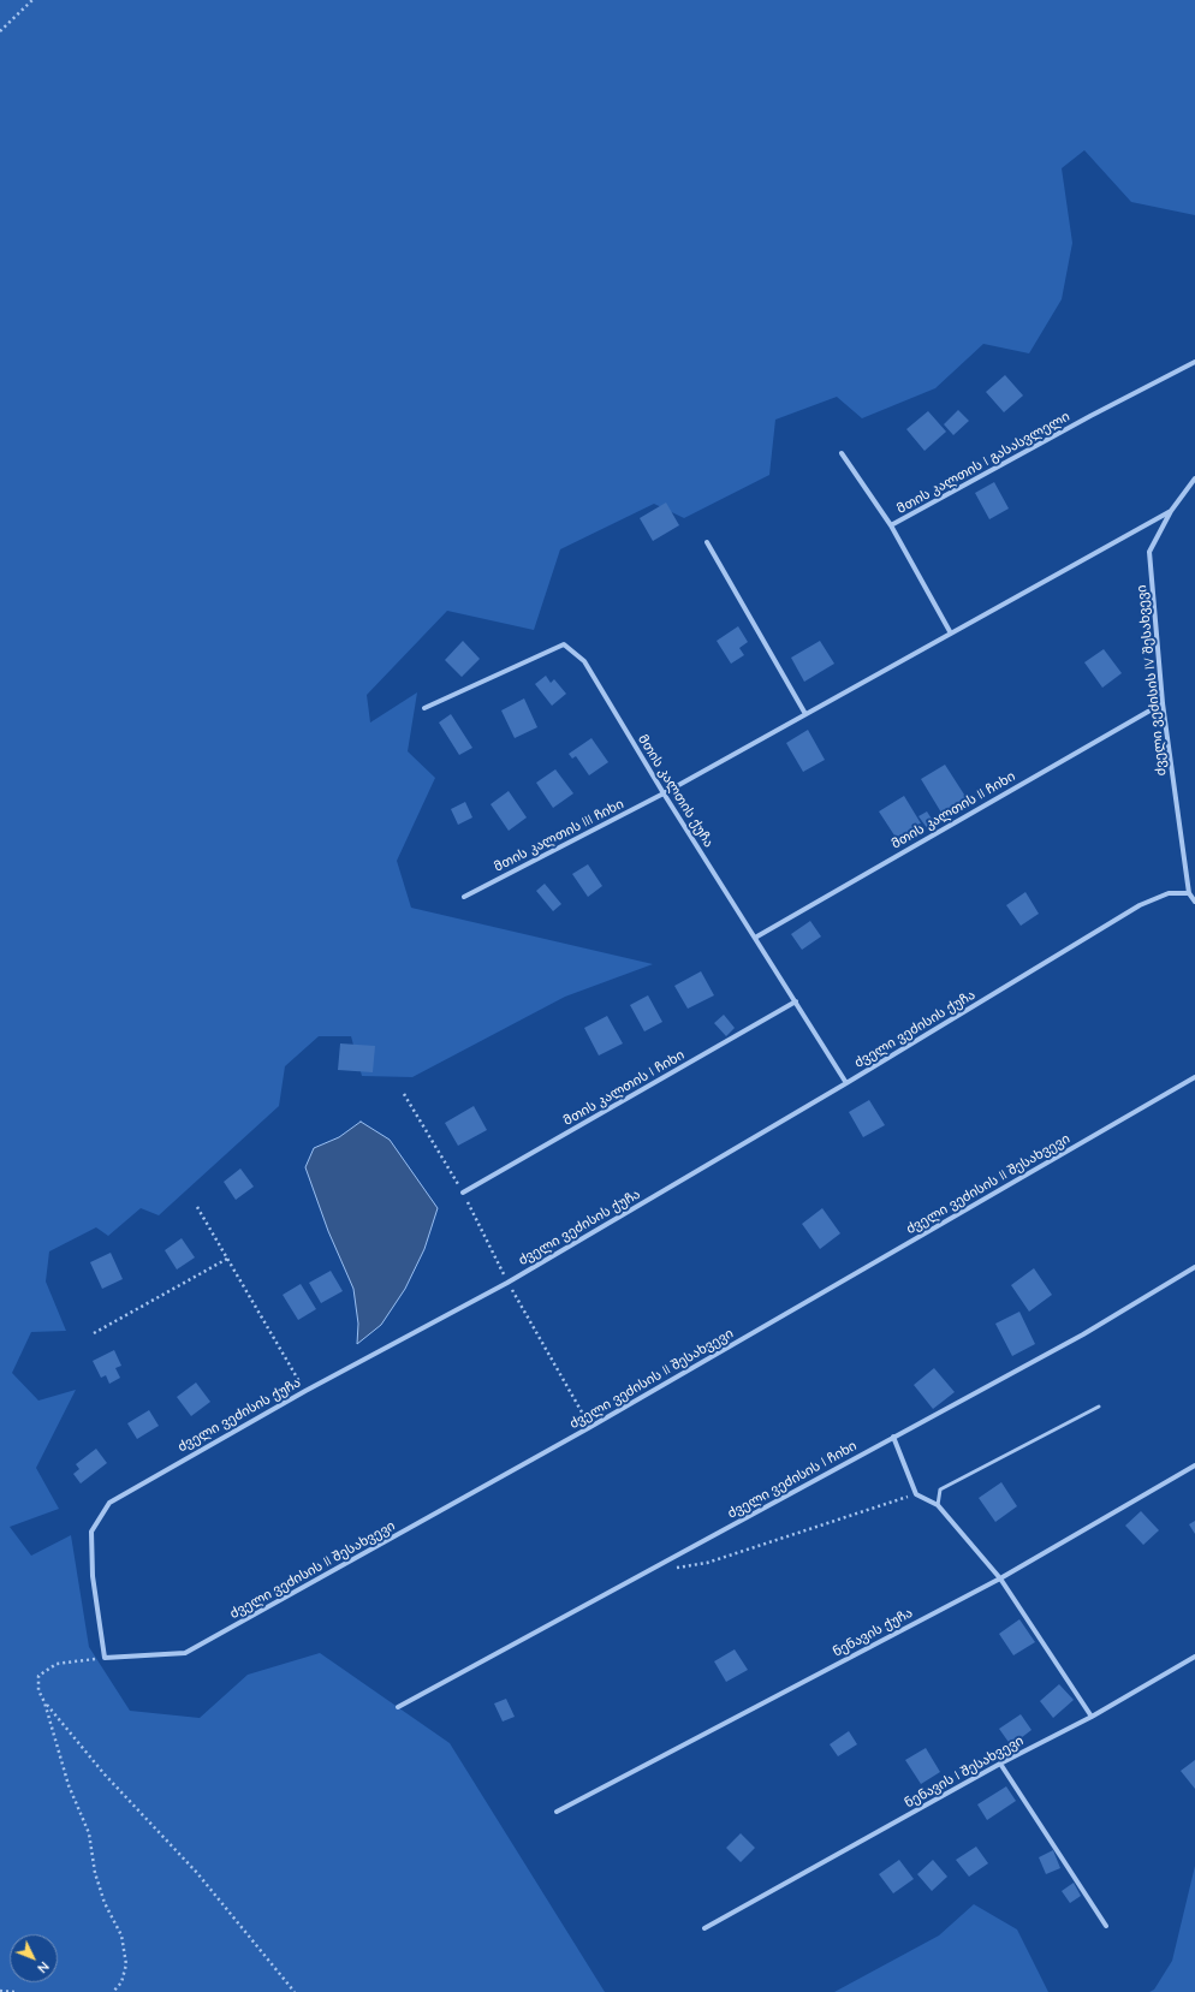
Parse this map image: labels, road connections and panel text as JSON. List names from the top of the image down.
{
  "streets": {
    "street": [
      "მთის კალთის I გასასვლელი",
      "ძველი ვეძისის IV შესახვევი",
      "მთის კალთის ქუჩა",
      "მთის კალთის II ჩიხი",
      "მთის კალთის III ჩიხი",
      "ძველი ვეძისის ქუჩა",
      "მთის კალთის I ჩიხი",
      "ძველი ვეძისის II შესახვევი",
      "ძველი ვეძისის I ჩიხი",
      "ნენავის ქუჩა",
      "ნენავის I შესახვევი"
    ]
  },
  "crossings": [
    ["ძველი ვეძისის IV შესახვევი", "მთის კალთის II ჩიხი"],
    ["ძველი ვეძისის IV შესახვევი", "ძველი ვეძისის ქუჩა"],
    ["მთის კალთის ქუჩა", "მთის კალთის II ჩიხი"],
    ["მთის კალთის ქუჩა", "მთის კალთის III ჩიხი"],
    ["მთის კალთის ქუჩა", "ძველი ვეძისის ქუჩა"],
    ["მთის კალთის ქუჩა", "მთის კალთის I ჩიხი"],
    ["ძველი ვეძისის ქუჩა", "ძველი ვეძისის II შესახვევი"]
  ],
  "north": "bottom right"
}
